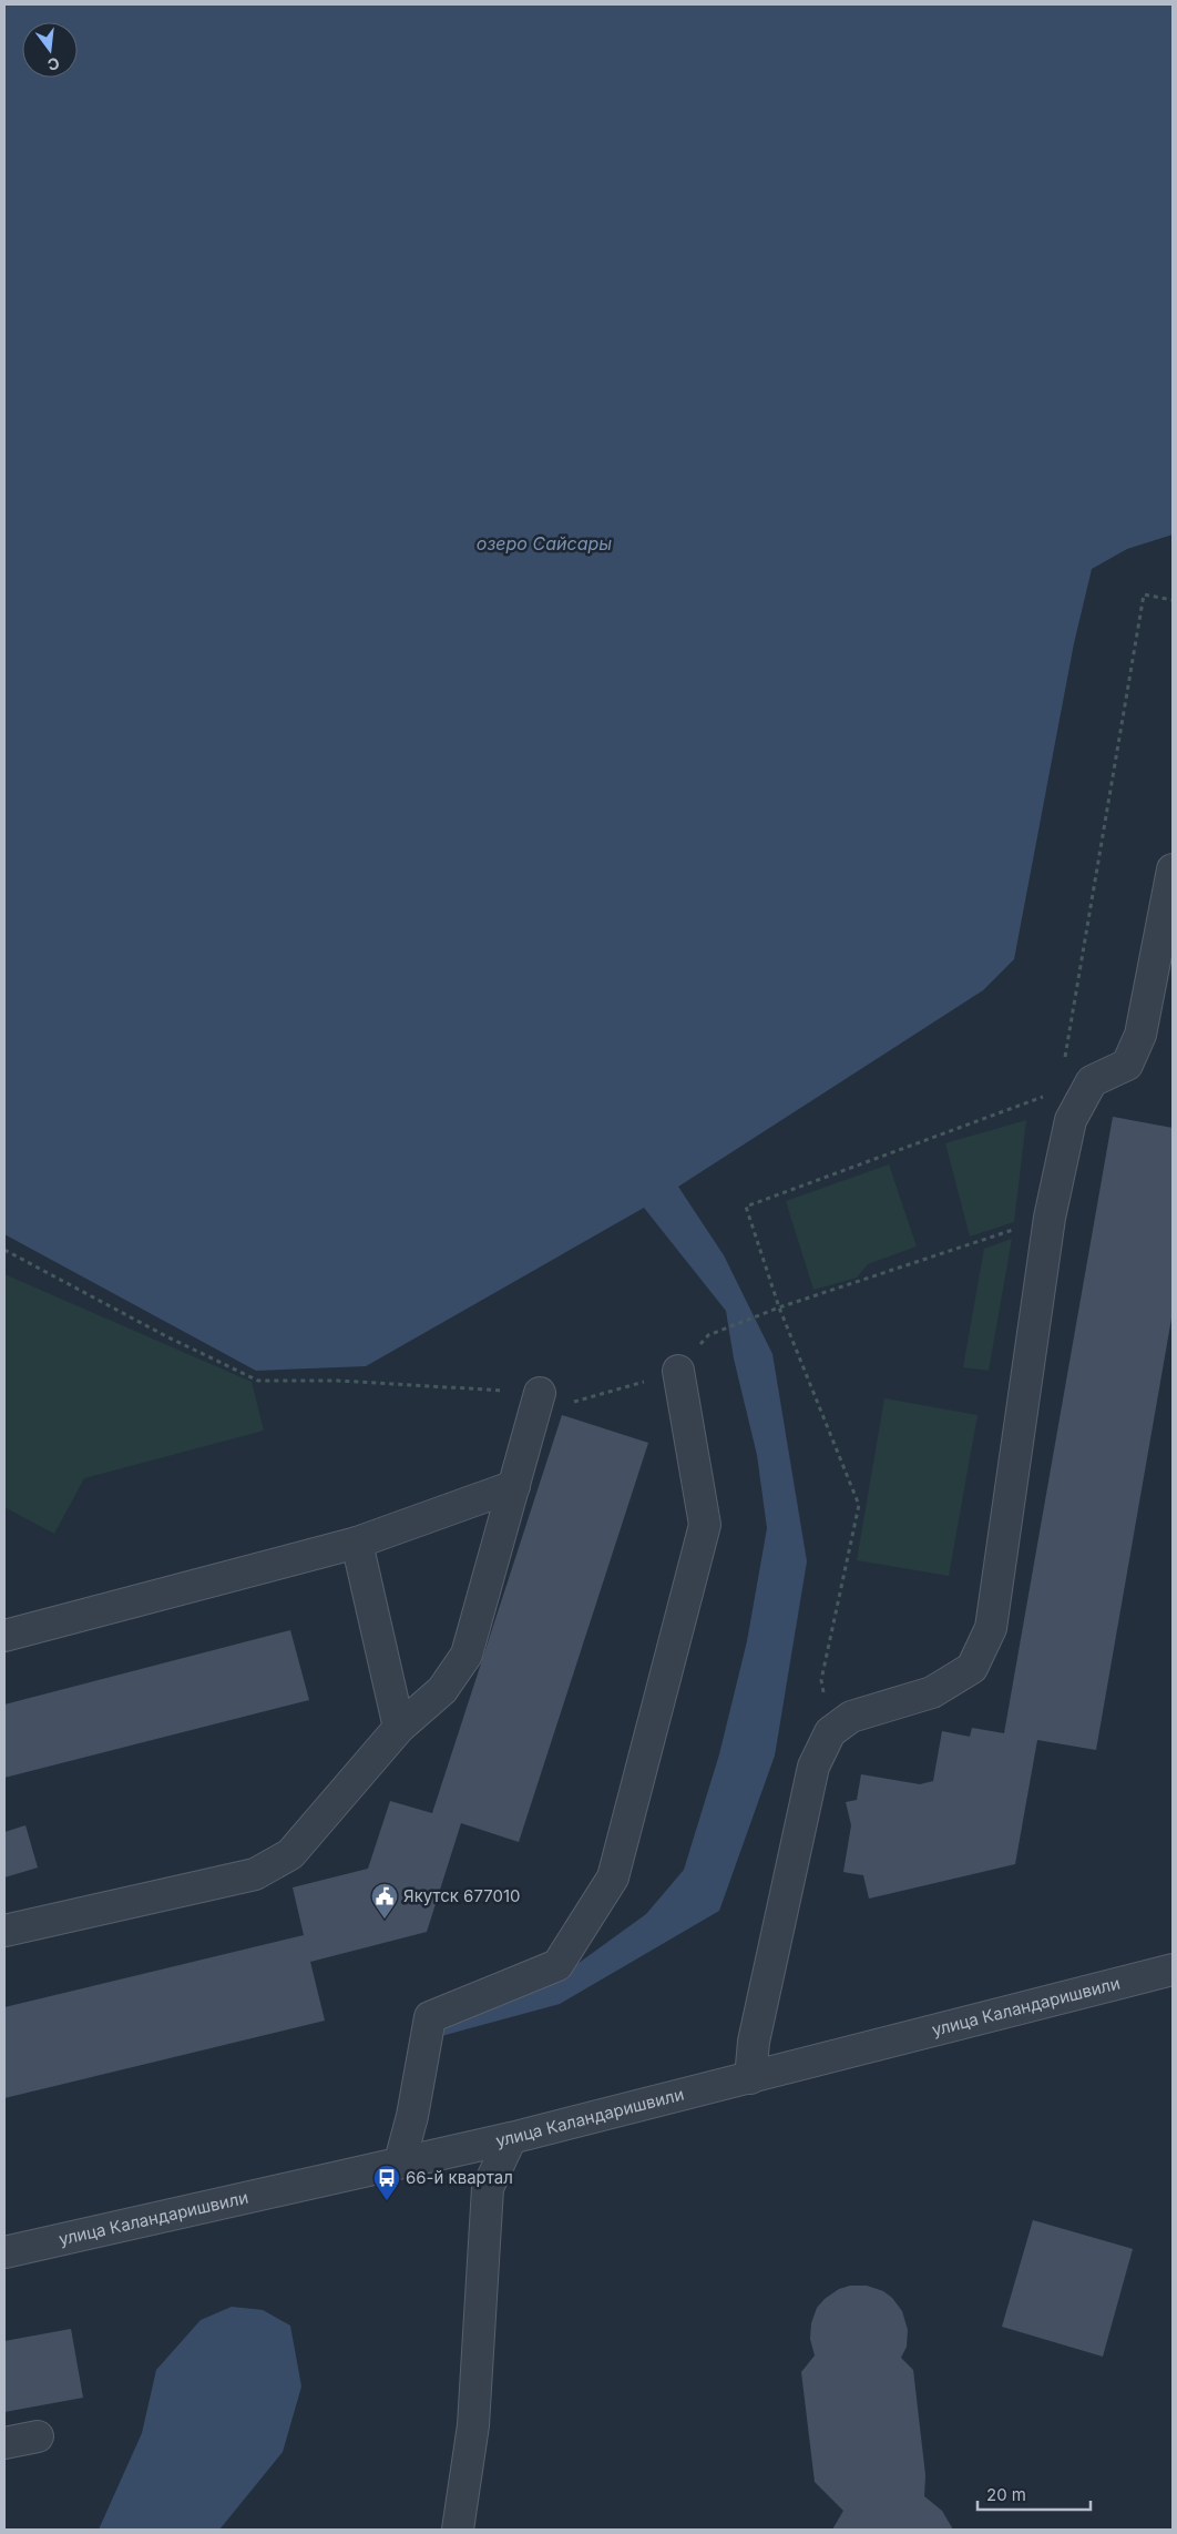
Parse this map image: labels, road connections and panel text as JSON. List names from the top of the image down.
{
  "streets": {
    "street": ["улица Каландаришвили"]
  },
  "water": ["озеро Сайсары"],
  "places": {
    "public building": ["Якутск 677010"],
    "bus stop": ["66-й квартал"]
  },
  "scale_bar": "20 m",
  "north": "bottom"
}
